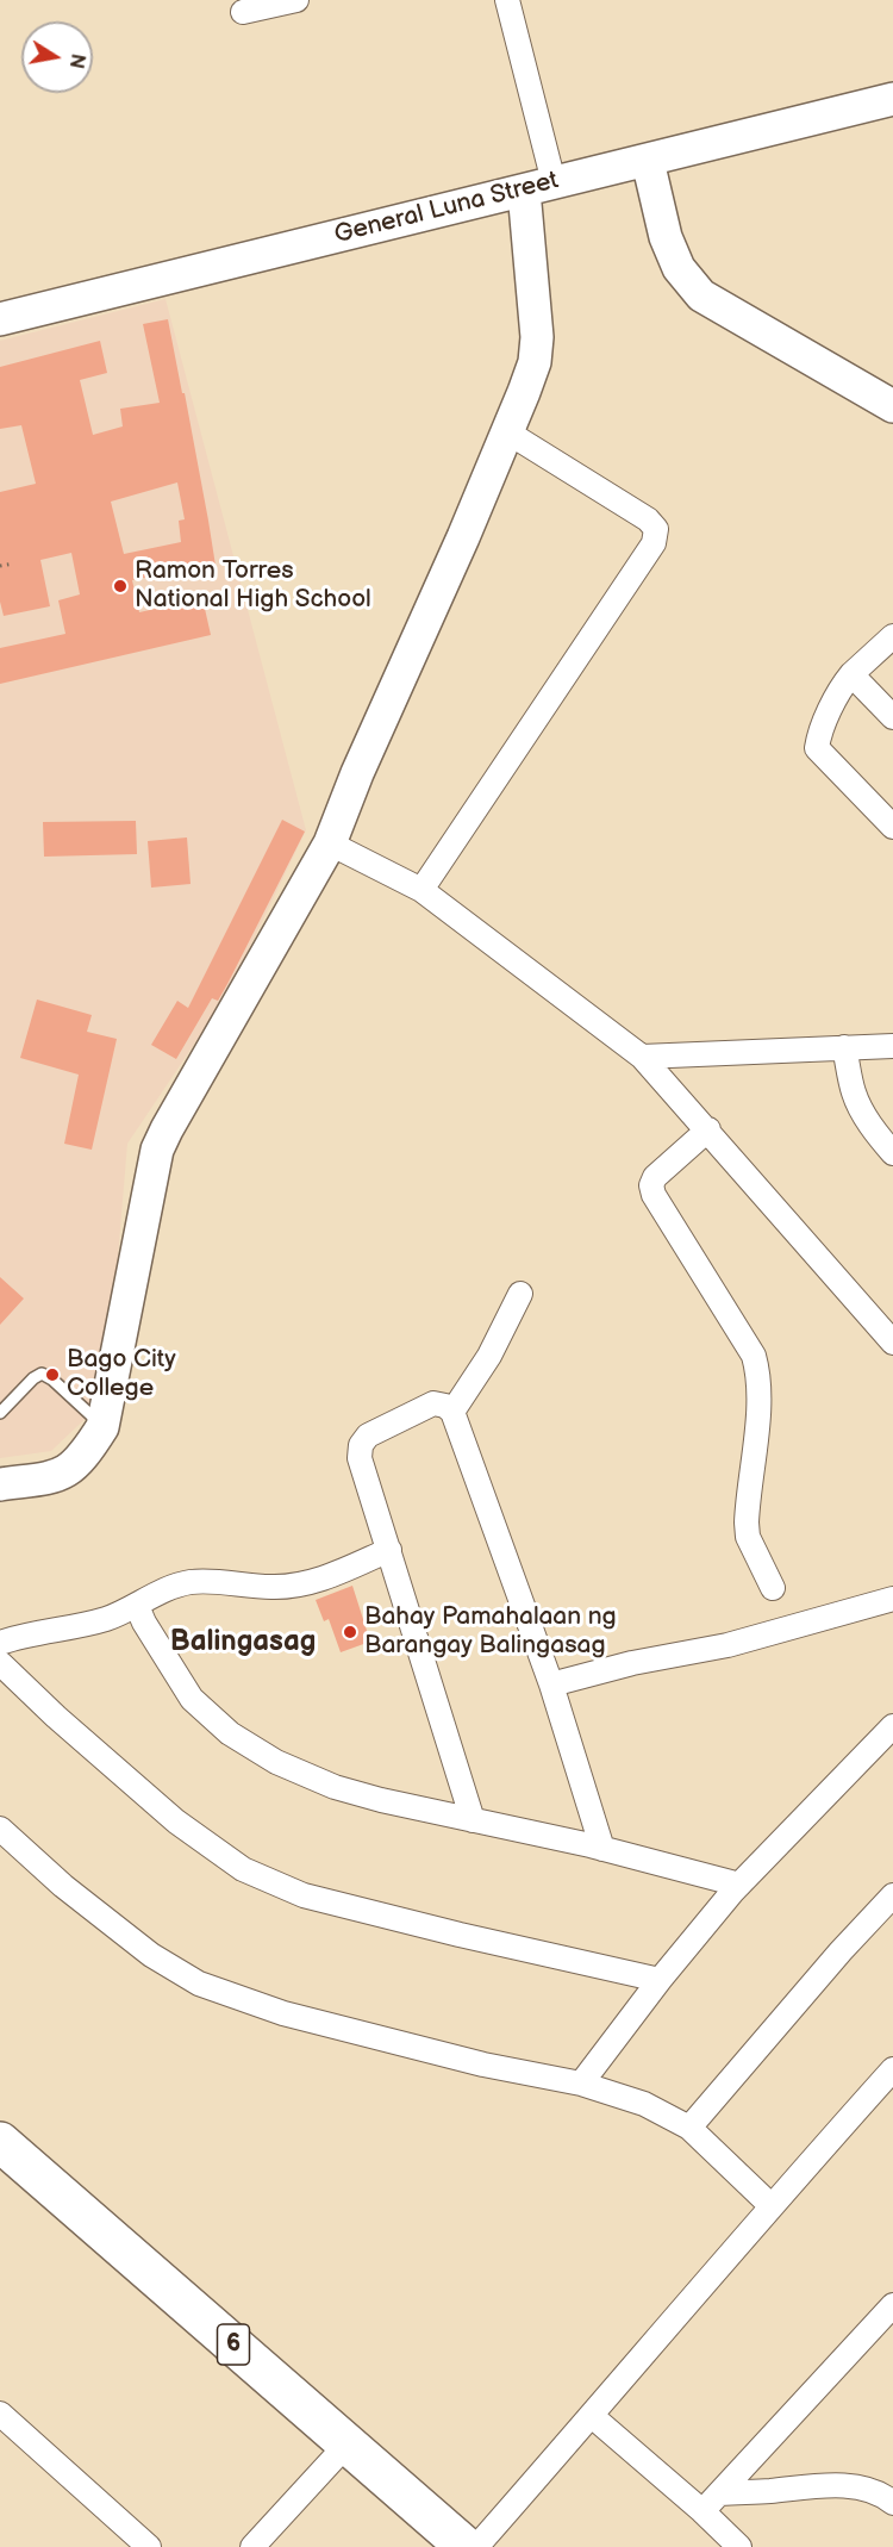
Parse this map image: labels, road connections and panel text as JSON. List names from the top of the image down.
{
  "streets": {
    "highway": ["6"],
    "street": ["General Luna Street"]
  },
  "districts": ["Balingasag"],
  "places": ["Ramon Torres National High School", "Bago City College", "Bahay Pamahalaan ng Barangay Balingasag"],
  "north": "right"
}
